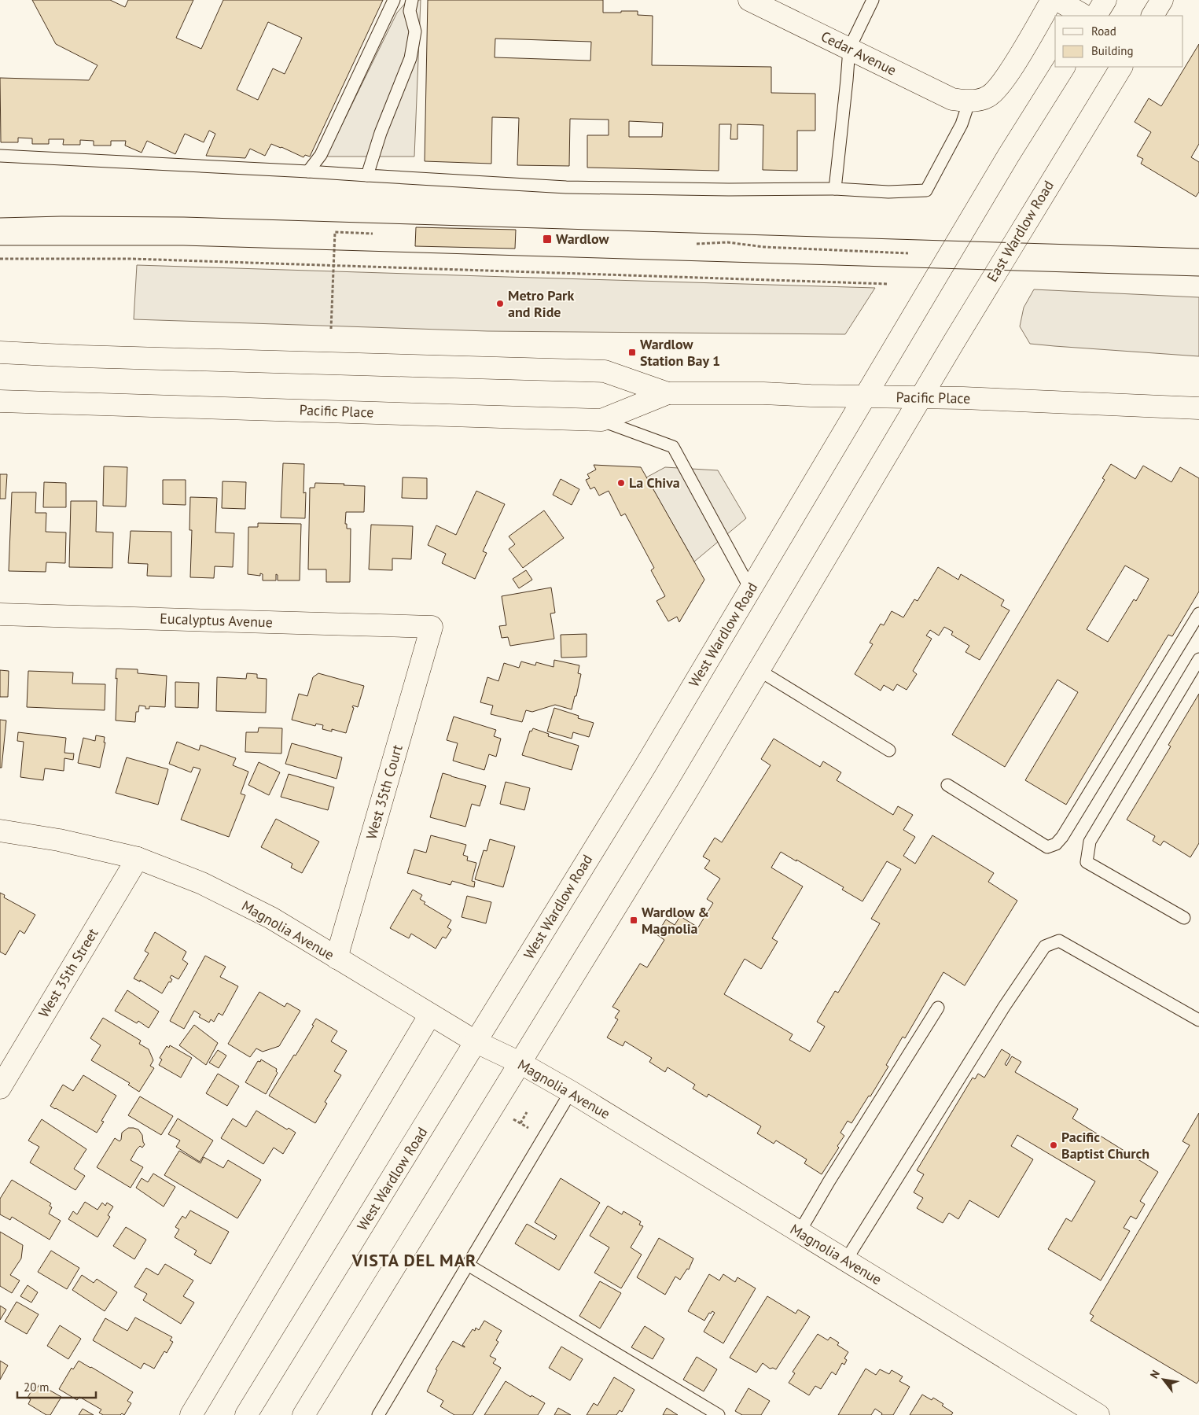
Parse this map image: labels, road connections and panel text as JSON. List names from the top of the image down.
{
  "streets": {
    "main road": [
      "Cedar Avenue",
      "East Wardlow Road",
      "Pacific Place",
      "Eucalyptus Avenue",
      "West Wardlow Road",
      "West 35th Court",
      "Magnolia Avenue",
      "West 35th Street"
    ]
  },
  "crossings": [
    ["East Wardlow Road", "Pacific Place"],
    ["Pacific Place", "West Wardlow Road"],
    ["Eucalyptus Avenue", "West 35th Court"],
    ["West Wardlow Road", "Magnolia Avenue"],
    ["West 35th Court", "Magnolia Avenue"],
    ["Magnolia Avenue", "West 35th Street"]
  ],
  "districts": ["VISTA DEL MAR"],
  "places": {
    "transit": ["Wardlow", "Wardlow Station Bay 1", "Wardlow & Magnolia"],
    "other": ["Metro Park and Ride", "La Chiva", "Pacific Baptist Church"]
  },
  "legend": ["Road", "Building"],
  "scale_bar": "20 m",
  "north": "top left"
}
